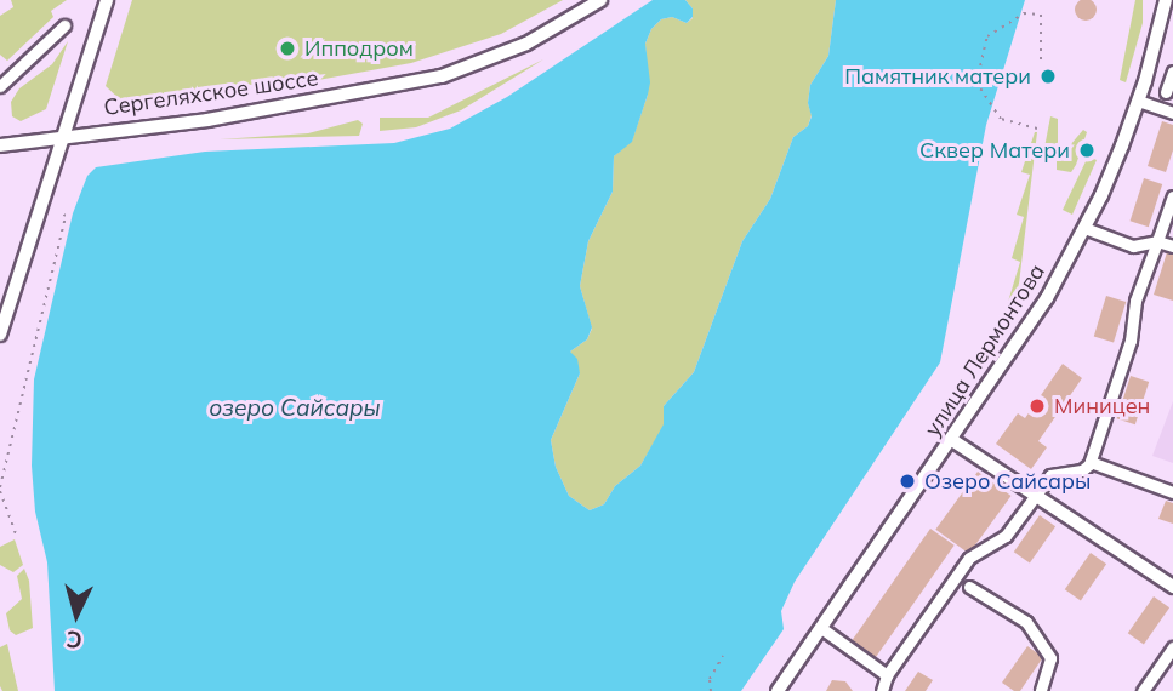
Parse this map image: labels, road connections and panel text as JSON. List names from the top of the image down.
{
  "streets": {
    "main road": ["Сергеляхское шоссе", "улица Лермонтова"]
  },
  "water": ["озеро Сайсары"],
  "places": [
    "Ипподром",
    "Памятник матери",
    "Сквер Матери",
    "Миницен",
    "Озеро Сайсары"
  ],
  "north": "bottom"
}
